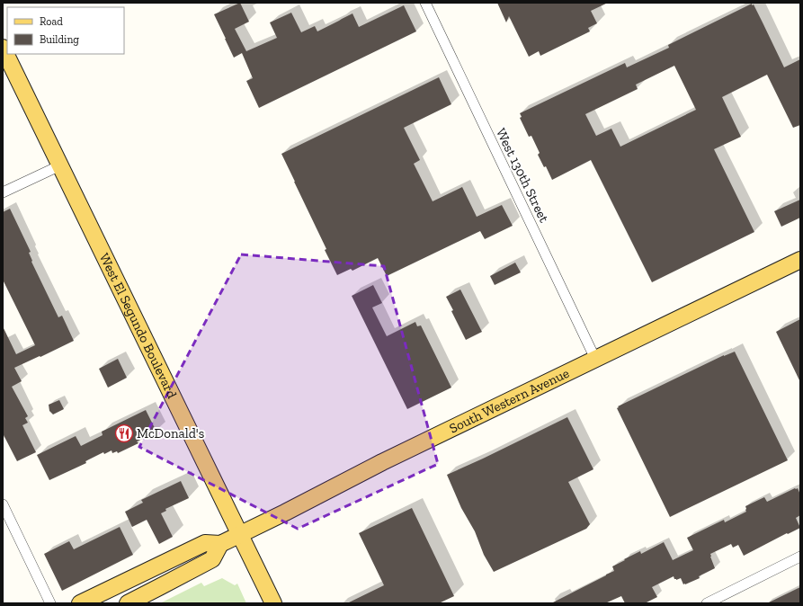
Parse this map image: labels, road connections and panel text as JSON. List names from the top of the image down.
{
  "streets": {
    "main road": ["West El Segundo Boulevard", "South Western Avenue"],
    "street": ["West 130th Street"]
  },
  "crossings": [
    ["West 130th Street", "South Western Avenue"],
    ["West El Segundo Boulevard", "South Western Avenue"]
  ],
  "places": {
    "restaurant": ["McDonald's"]
  },
  "legend": ["Road", "Building"]
}
